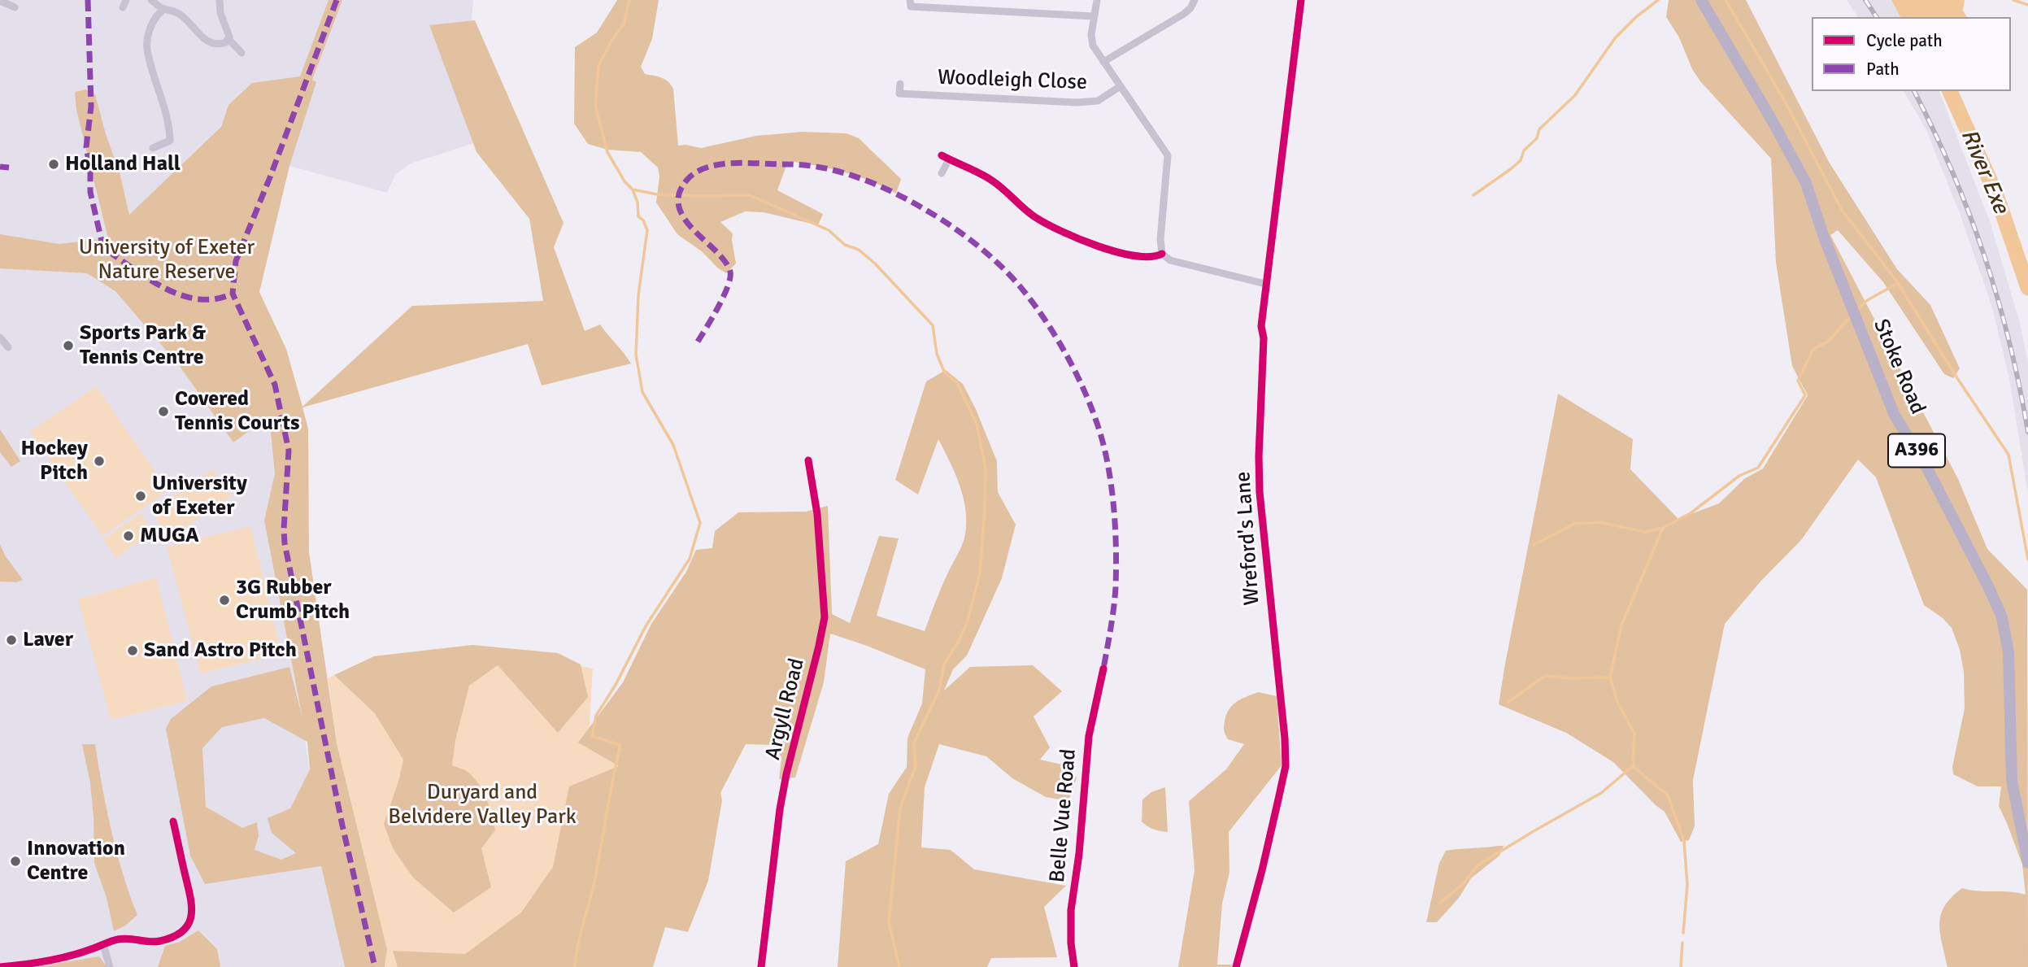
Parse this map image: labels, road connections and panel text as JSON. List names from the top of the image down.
{
  "streets": {
    "main road": ["Stoke Road", "A396"],
    "street": [
      "Woodleigh Close",
      "Wreford's Lane",
      "Argyll Road",
      "Belle Vue Road"
    ]
  },
  "water": ["River Exe"],
  "parks": ["University of Exeter Nature Reserve", "Duryard and Belvidere Valley Park"],
  "places": [
    "Holland Hall",
    "Sports Park & Tennis Centre",
    "Covered Tennis Courts",
    "Hockey Pitch",
    "University of Exeter",
    "MUGA",
    "3G Rubber Crumb Pitch",
    "Laver",
    "Sand Astro Pitch",
    "Innovation Centre"
  ],
  "legend": ["Cycle path", "Path"]
}
